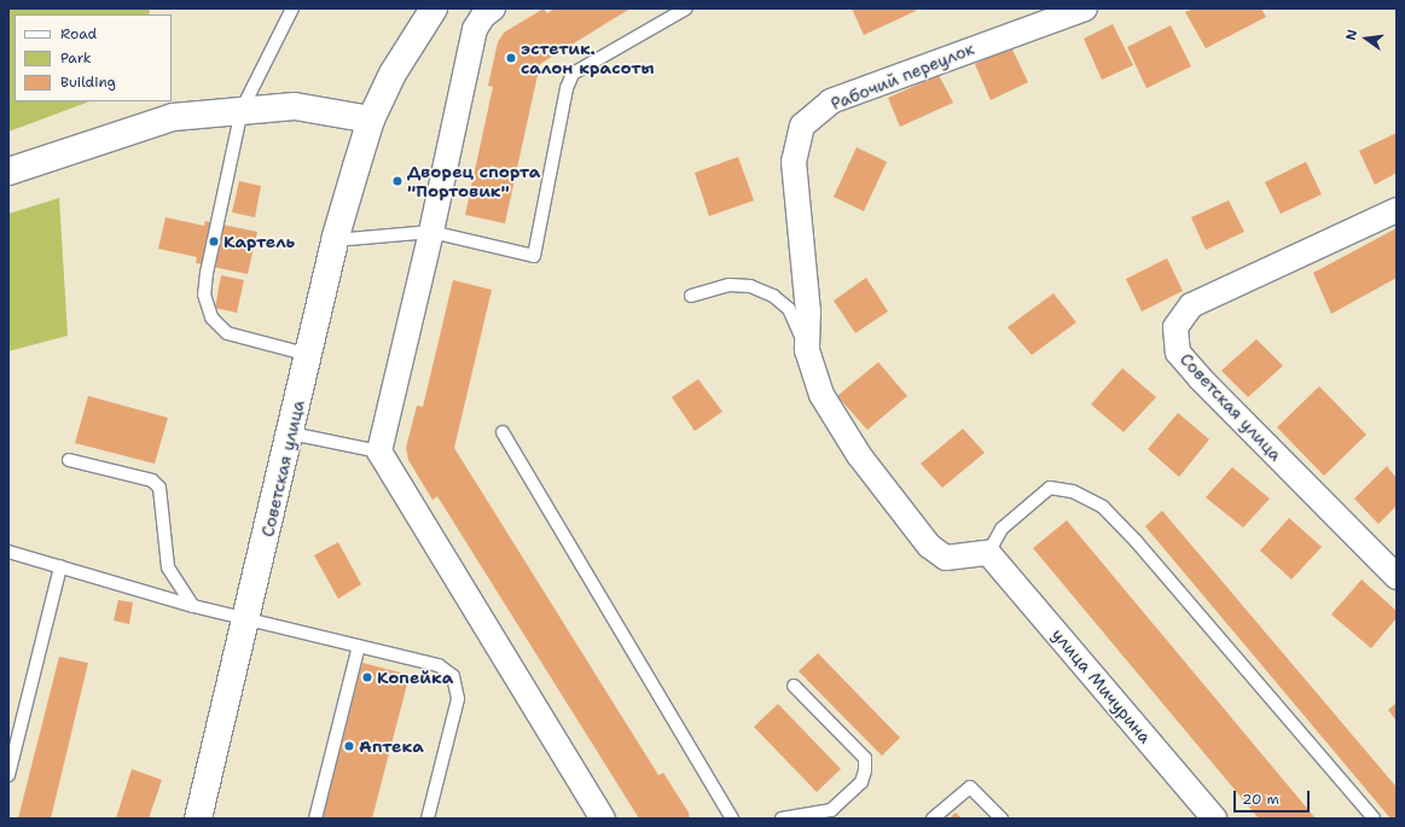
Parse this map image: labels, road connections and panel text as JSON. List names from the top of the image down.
{
  "streets": {
    "street": ["Рабочий переулок", "Советская улица", "улица Мичурина"]
  },
  "crossings": [
    ["Рабочий переулок", "улица Мичурина"]
  ],
  "places": [
    "эстетик. салон красоты",
    "Дворец спорта \"Портовик\"",
    "Картель",
    "Копейка",
    "Аптека"
  ],
  "legend": ["Road", "Park", "Building"],
  "scale_bar": "20 m",
  "north": "left"
}
